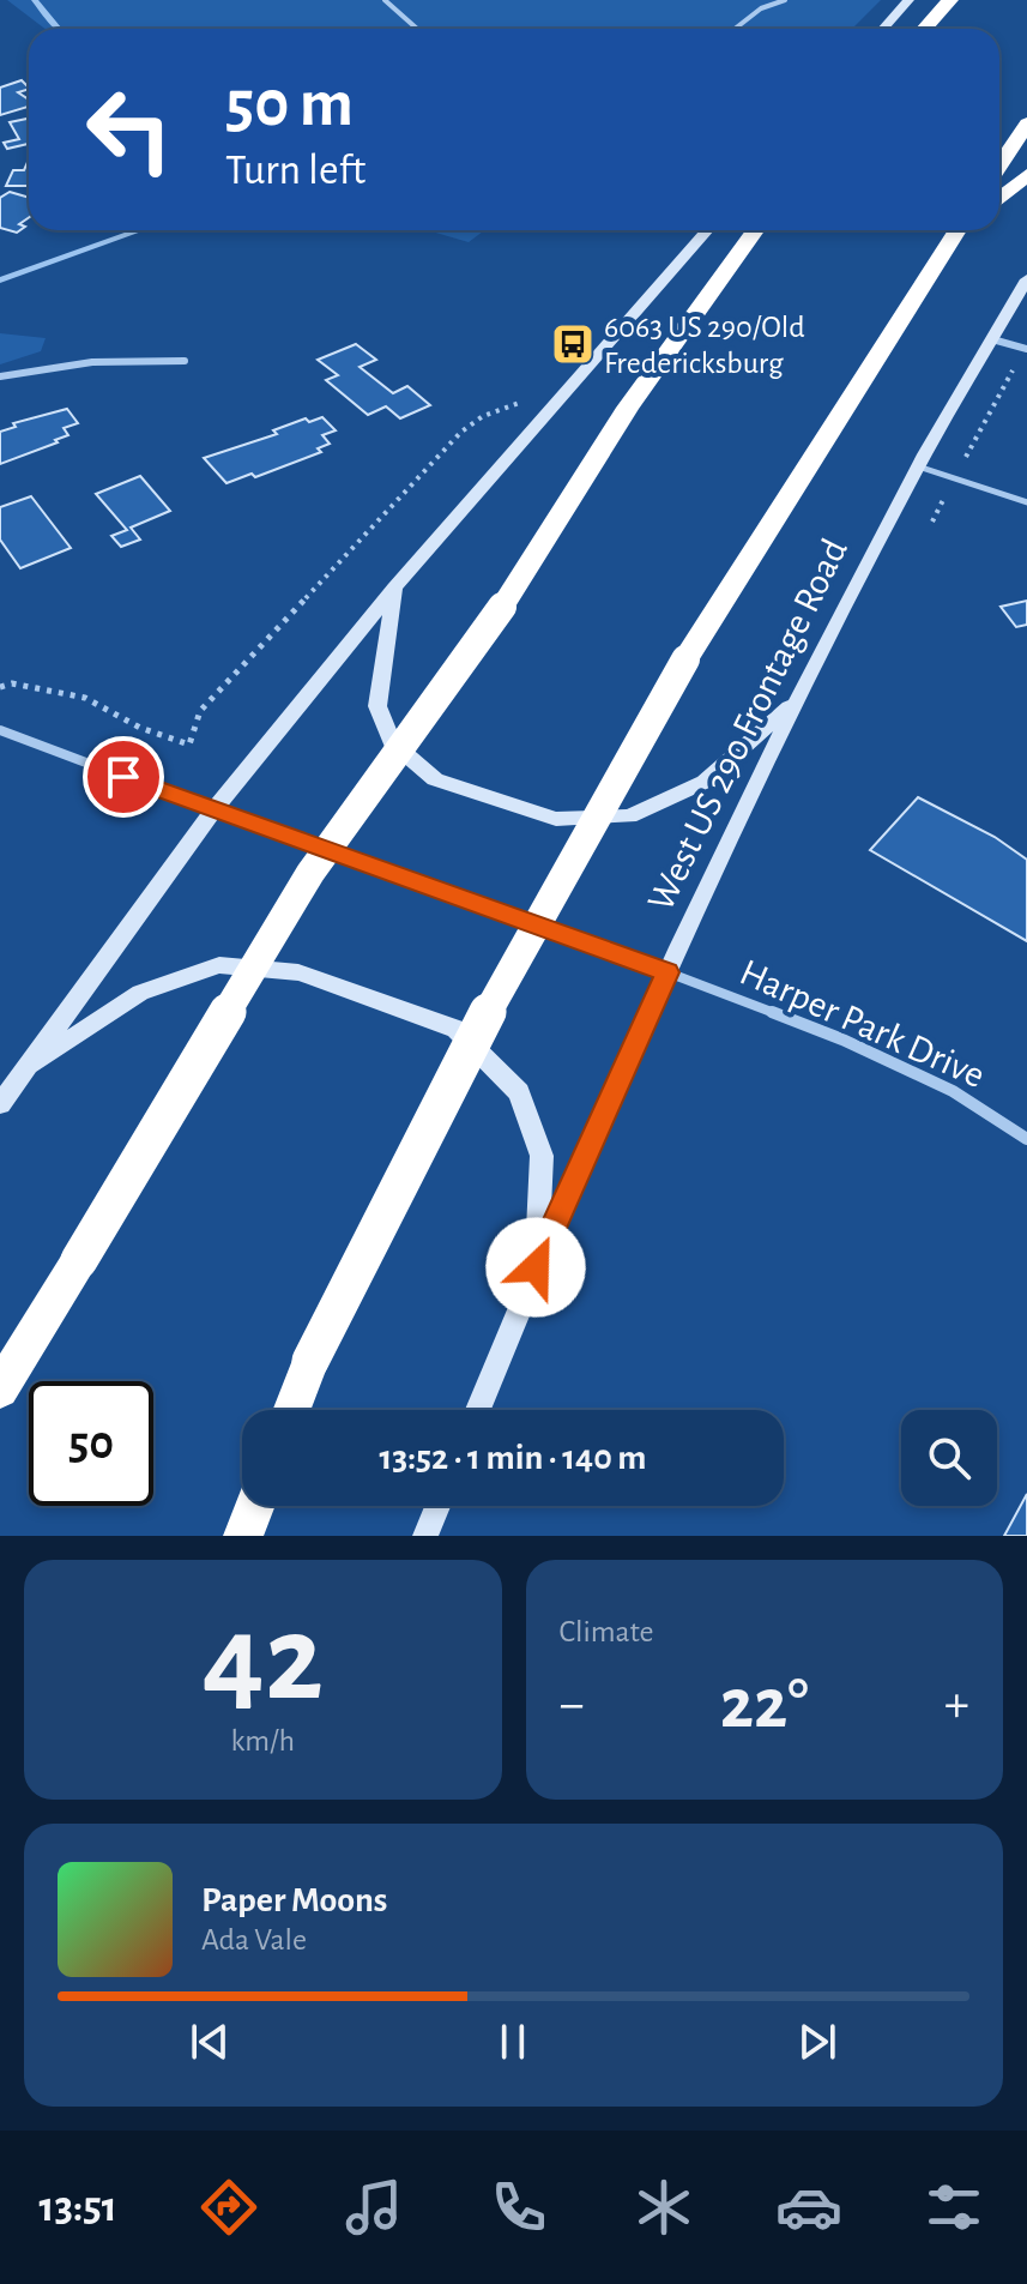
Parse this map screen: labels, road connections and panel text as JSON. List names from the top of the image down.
{
  "streets": {
    "main road": ["West US 290 Frontage Road"],
    "street": ["Harper Park Drive"]
  },
  "crossings": [
    ["West US 290 Frontage Road", "Harper Park Drive"]
  ],
  "places": {
    "bus stop": ["6063 US 290/Old Fredericksburg"]
  },
  "page": {
    "turn": ["50 m", "Turn left"],
    "limit": "50",
    "trip": "13:52 · 1 min · 140 m",
    "tile": [
      ["42", "km/h"],
      "Climate"
    ],
    "heat": ["−", "22°", "+"],
    "song": ["Paper Moons", "Ada Vale"],
    "tabs": "13:51"
  }
}
